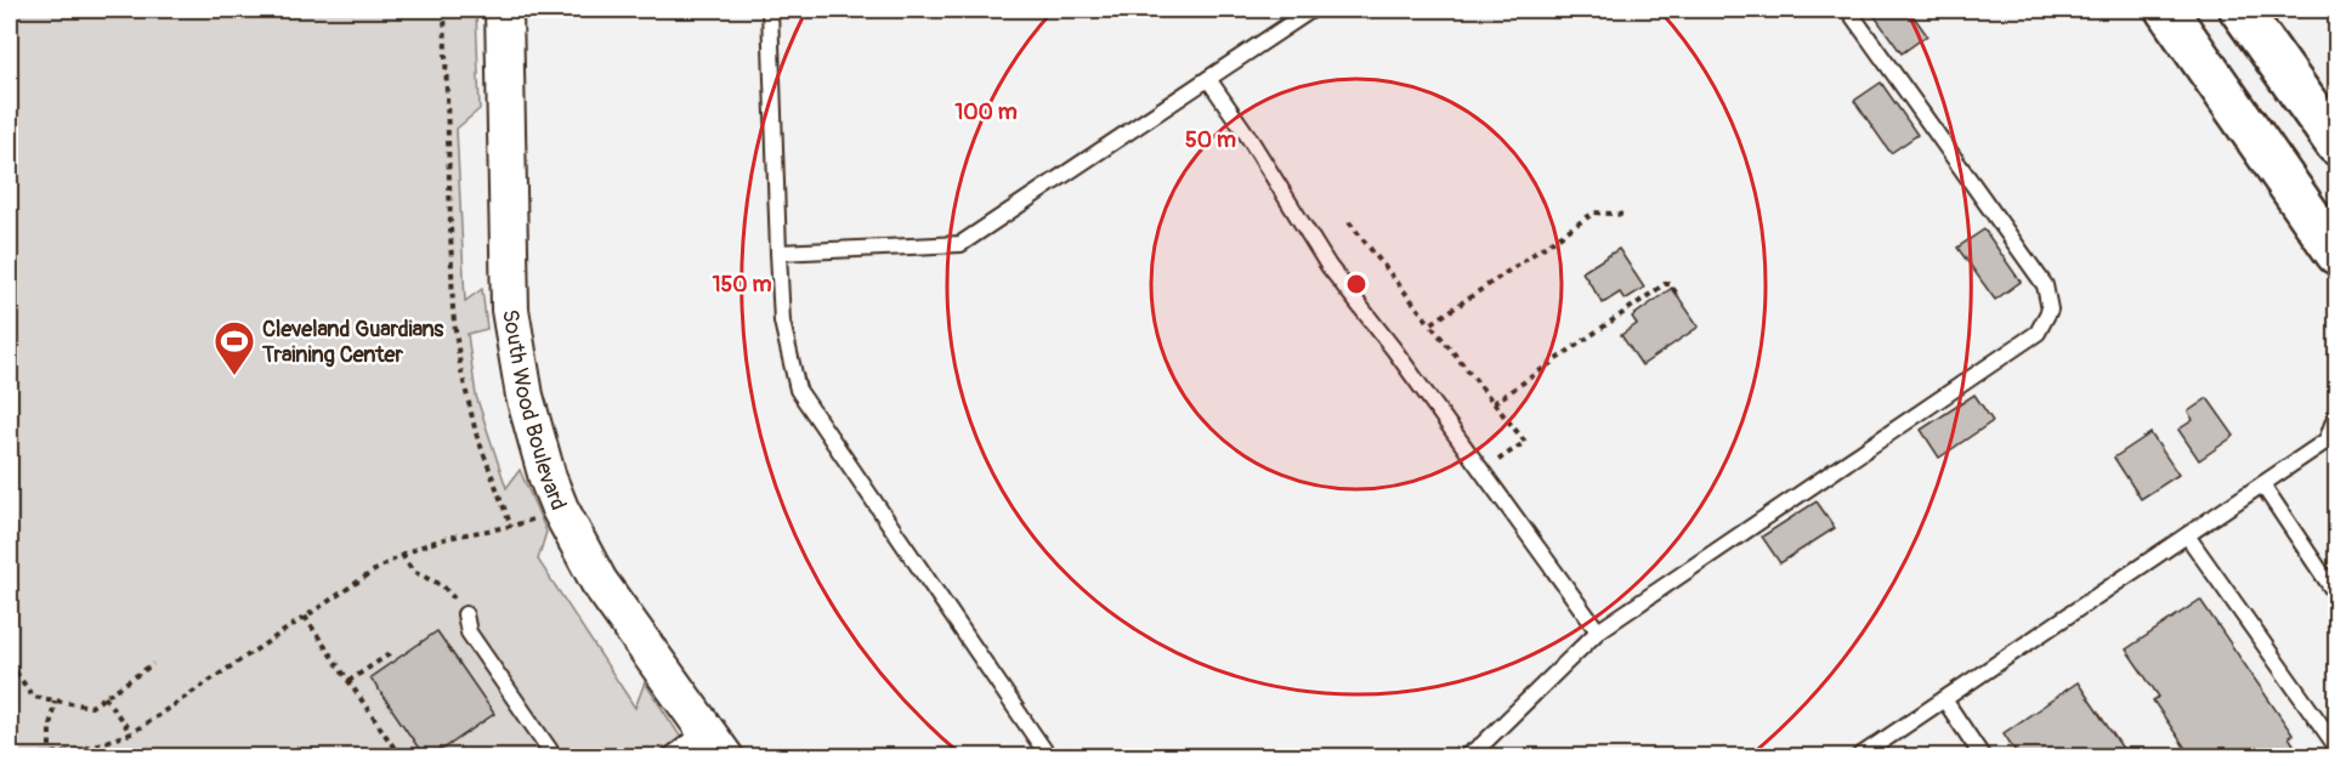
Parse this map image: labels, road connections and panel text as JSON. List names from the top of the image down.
{
  "streets": {
    "street": ["South Wood Boulevard"]
  },
  "places": {
    "sports": ["Cleveland Guardians Training Center"]
  },
  "rings": ["100 m", "50 m", "150 m"]
}
